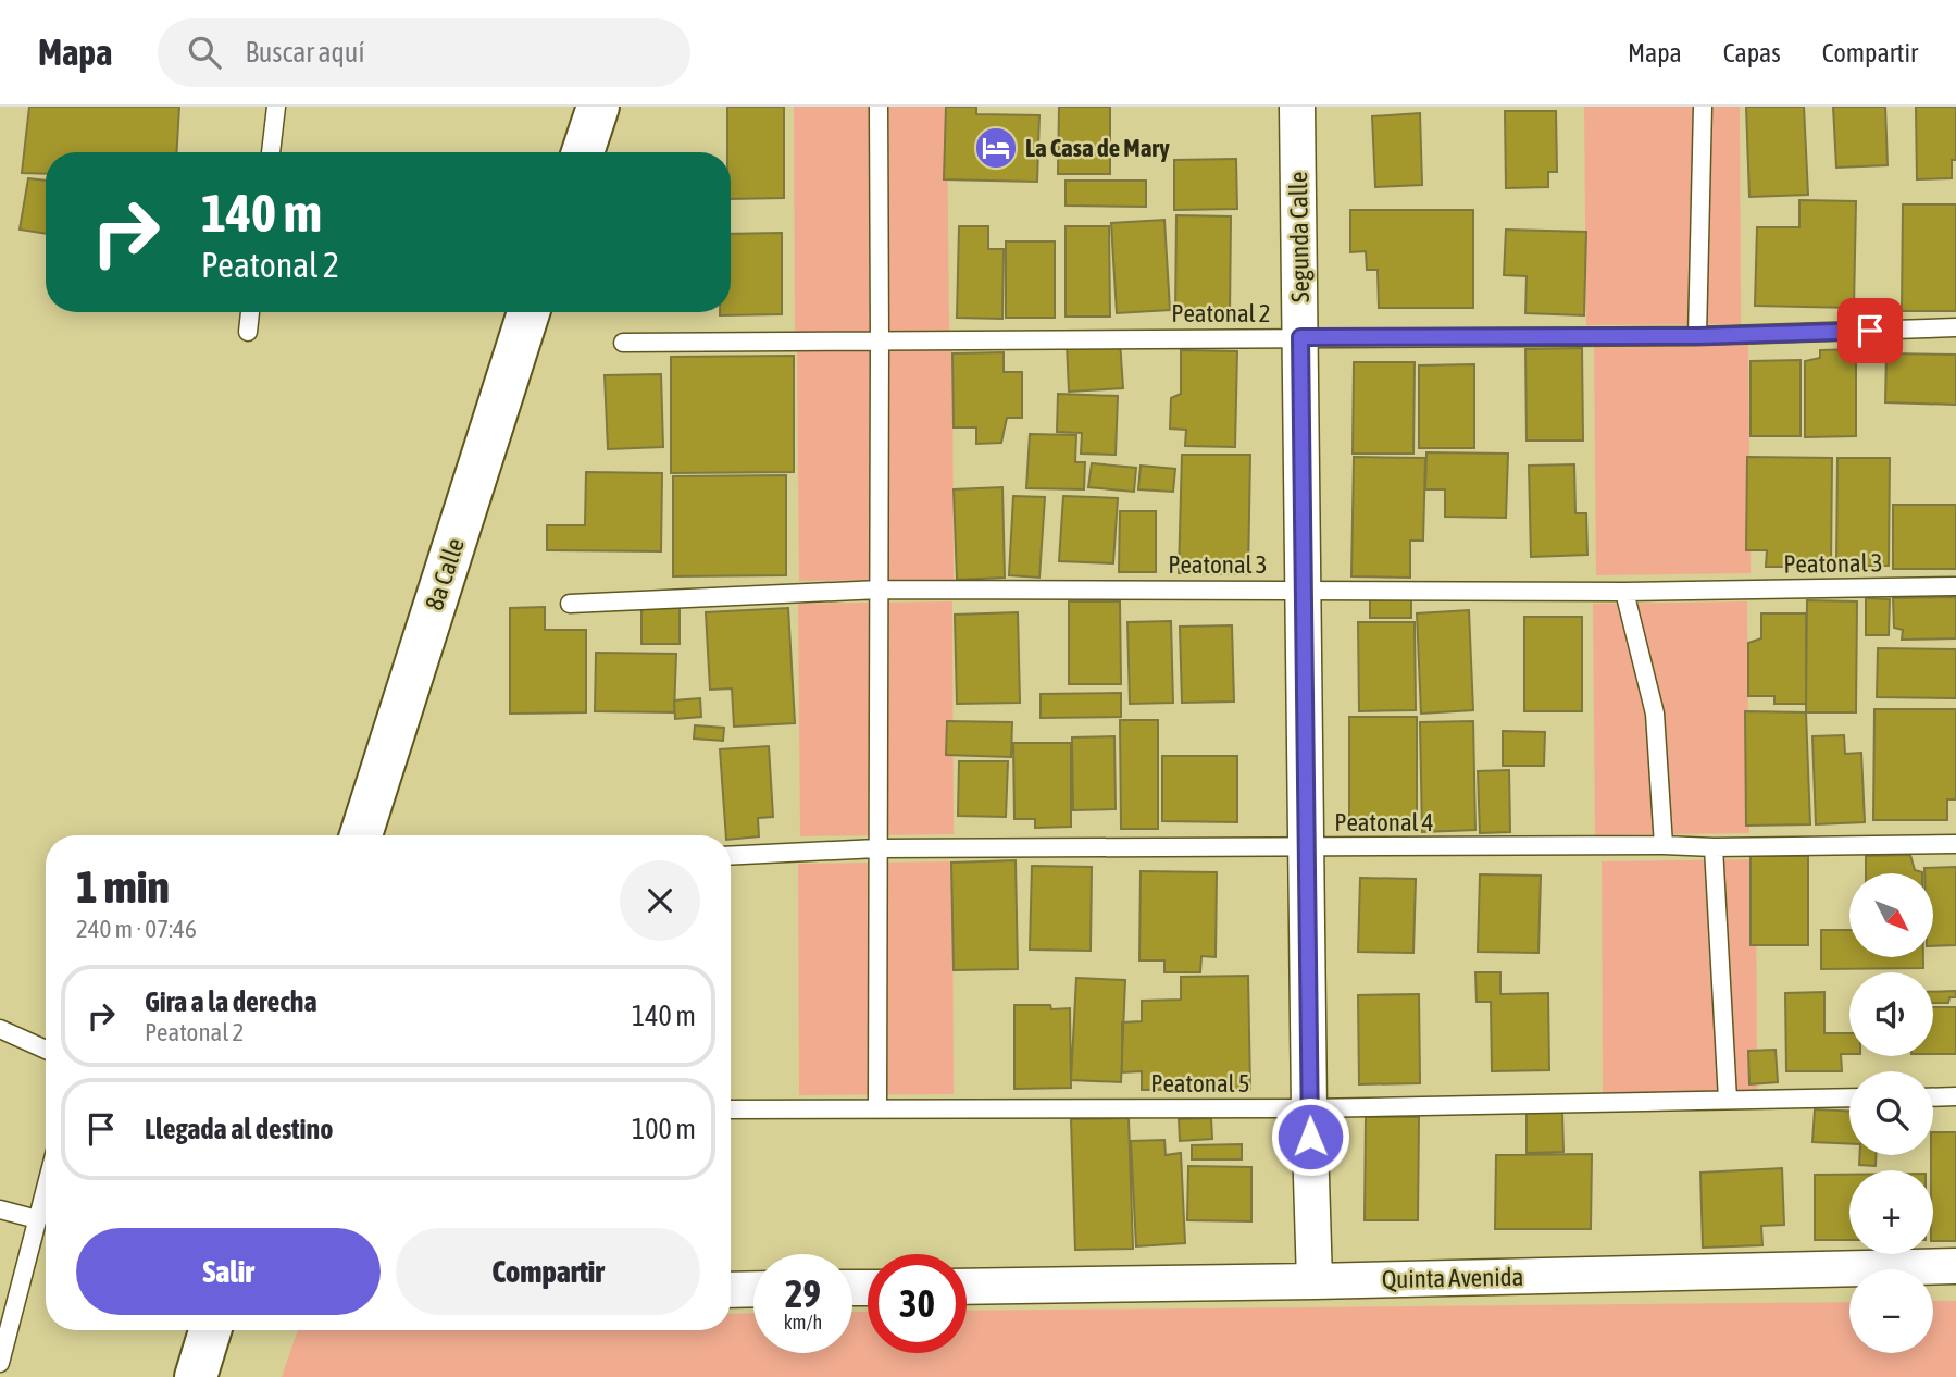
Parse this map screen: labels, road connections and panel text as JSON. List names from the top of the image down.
{
  "streets": {
    "street": ["Segunda Calle", "8a Calle", "Quinta Avenida"],
    "lane": [
      "Peatonal 2",
      "Peatonal 3",
      "Peatonal 4",
      "Peatonal 5"
    ]
  },
  "crossings": [
    ["Segunda Calle", "Peatonal 2"],
    ["Segunda Calle", "Peatonal 3"],
    ["Segunda Calle", "Peatonal 4"],
    ["Segunda Calle", "Peatonal 5"],
    ["Segunda Calle", "Quinta Avenida"]
  ],
  "places": {
    "hotel": ["La Casa de Mary"]
  },
  "north": "bottom right",
  "page": {
    "header": "Mapa",
    "search": "Buscar aquí",
    "nav": ["Mapa", "Capas", "Compartir"],
    "turn": ["140 m", "Peatonal 2"],
    "heading": ["1 min", "240 m · 07:46"],
    "map_buttons": ["+", "−"],
    "list": [
      {
        "name": "Gira a la derecha",
        "note": "Peatonal 2",
        "value": "140 m"
      },
      {
        "name": "Llegada al destino",
        "value": "100 m"
      }
    ],
    "buttons": ["Salir", "Compartir"],
    "speed": "29 km/h",
    "limit": "30"
  }
}
